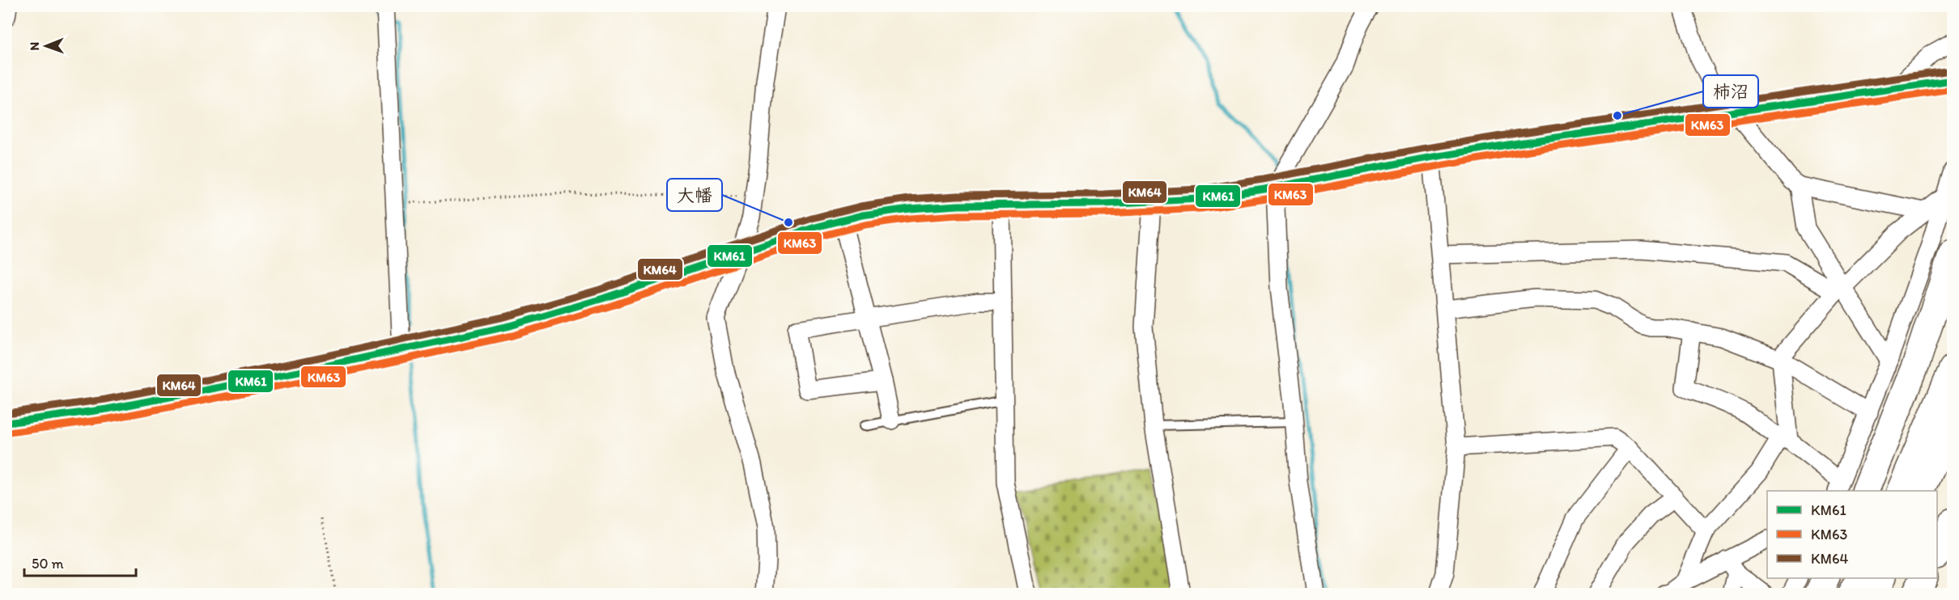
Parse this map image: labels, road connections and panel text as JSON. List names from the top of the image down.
{
  "places": ["柿沼", "大幡"],
  "lines": ["transit line KM64", "transit line KM61", "transit line KM63"],
  "legend": ["KM61", "KM63", "KM64"],
  "scale_bar": "50 m",
  "north": "left"
}
